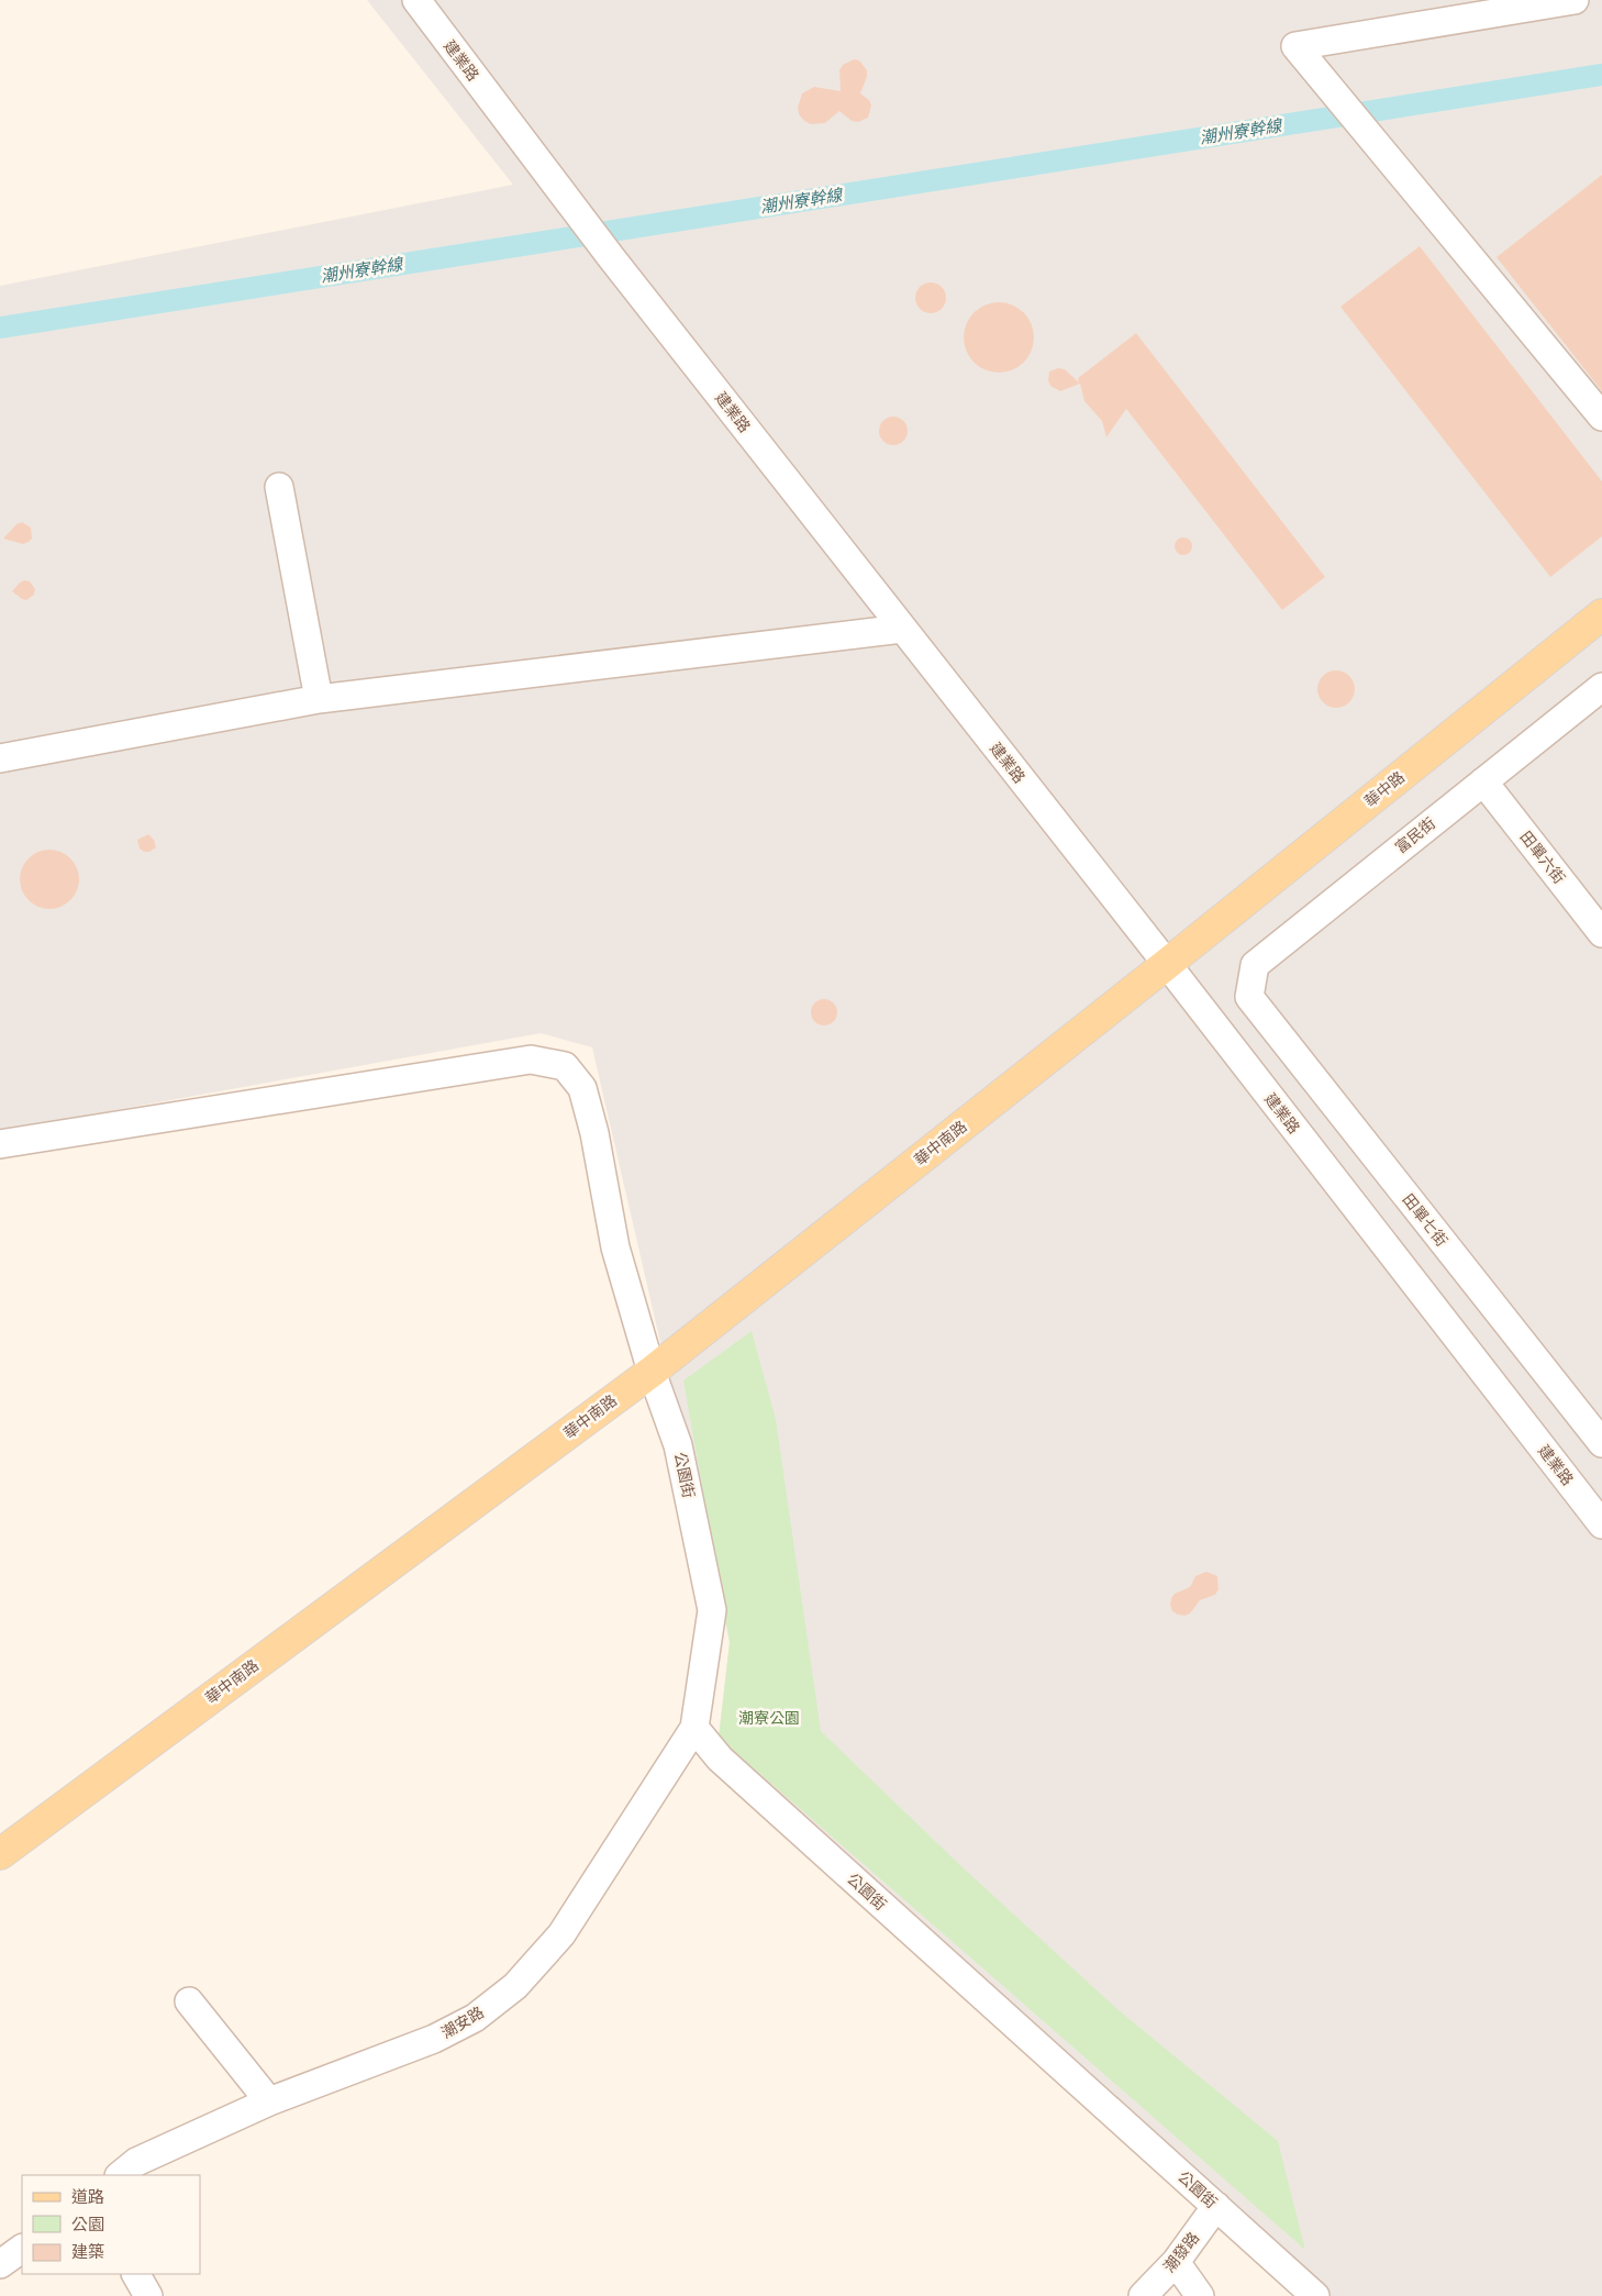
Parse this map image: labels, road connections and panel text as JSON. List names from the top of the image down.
{
  "streets": {
    "main road": ["華中路", "華中南路"],
    "street": [
      "建業路",
      "富民街",
      "田單六街",
      "田單七街",
      "公園街",
      "潮安路",
      "潮發路"
    ]
  },
  "crossings": [
    ["建業路", "華中路"],
    ["建業路", "華中南路"],
    ["華中路", "華中南路"],
    ["富民街", "田單六街"],
    ["富民街", "田單七街"],
    ["華中南路", "公園街"],
    ["公園街", "潮安路"],
    ["公園街", "潮發路"]
  ],
  "water": ["潮州寮幹線"],
  "parks": ["潮寮公園"],
  "legend": ["道路", "公園", "建築"]
}
